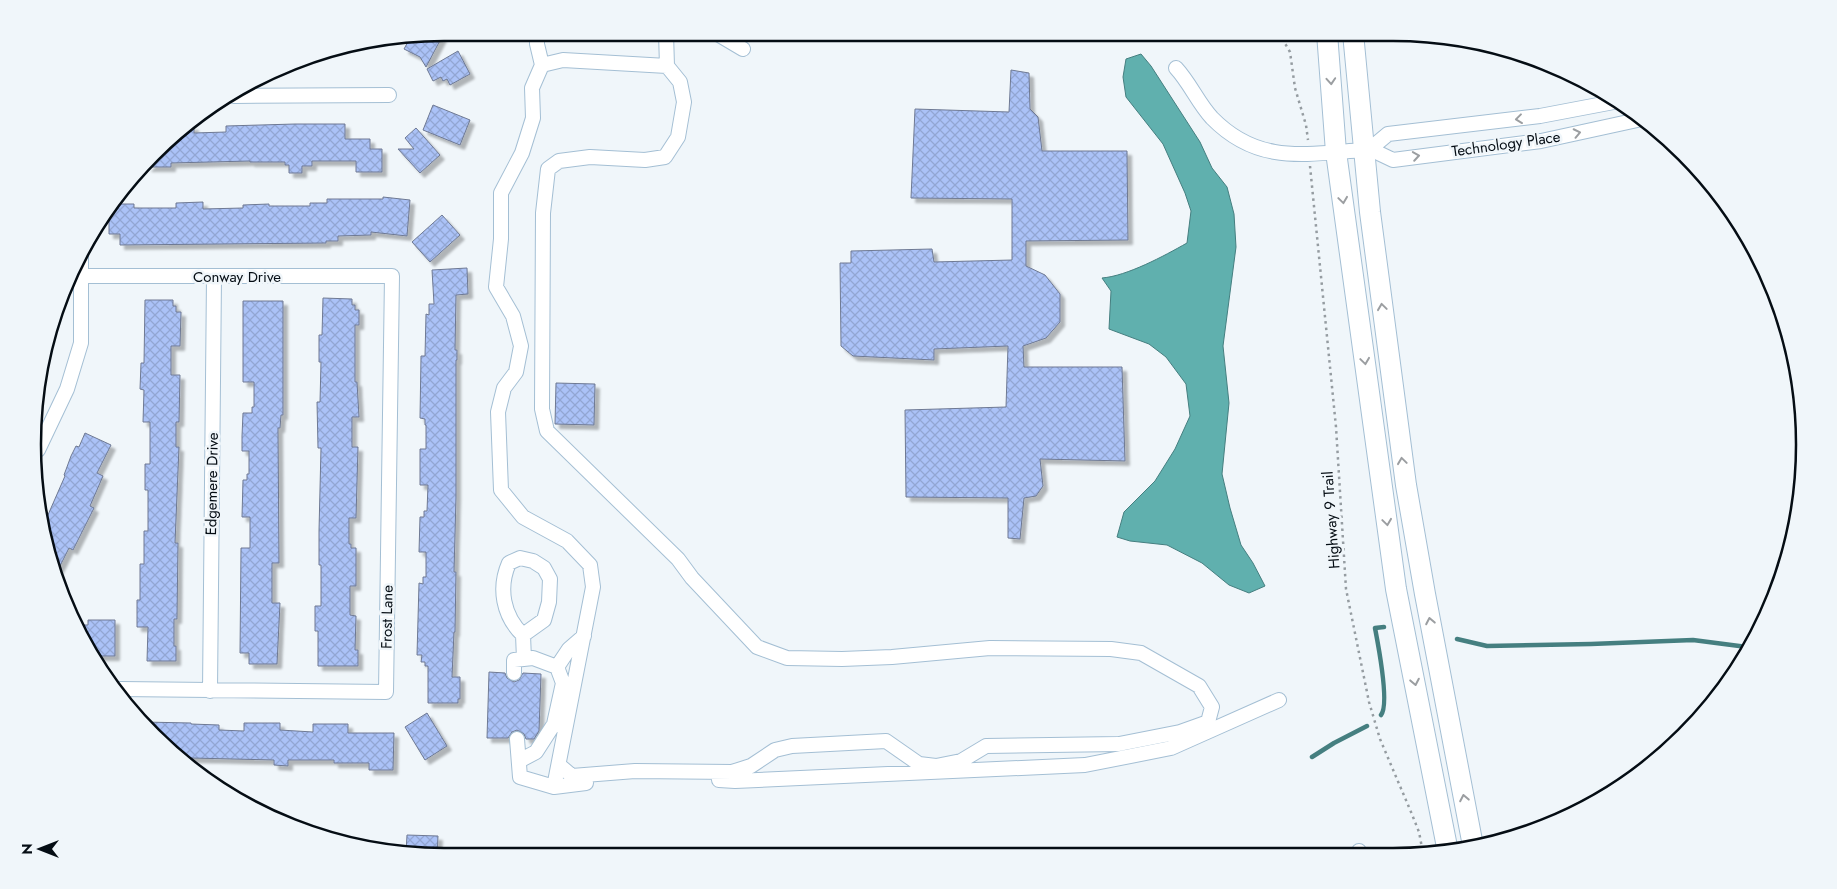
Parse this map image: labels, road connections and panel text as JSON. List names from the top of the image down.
{
  "streets": {
    "street": [
      "Technology Place",
      "Conway Drive",
      "Edgemere Drive",
      "Frost Lane"
    ],
    "path": ["Highway 9 Trail"]
  },
  "crossings": [
    ["Conway Drive", "Edgemere Drive"],
    ["Conway Drive", "Frost Lane"],
    ["Edgemere Drive", "Frost Lane"]
  ],
  "north": "left"
}
